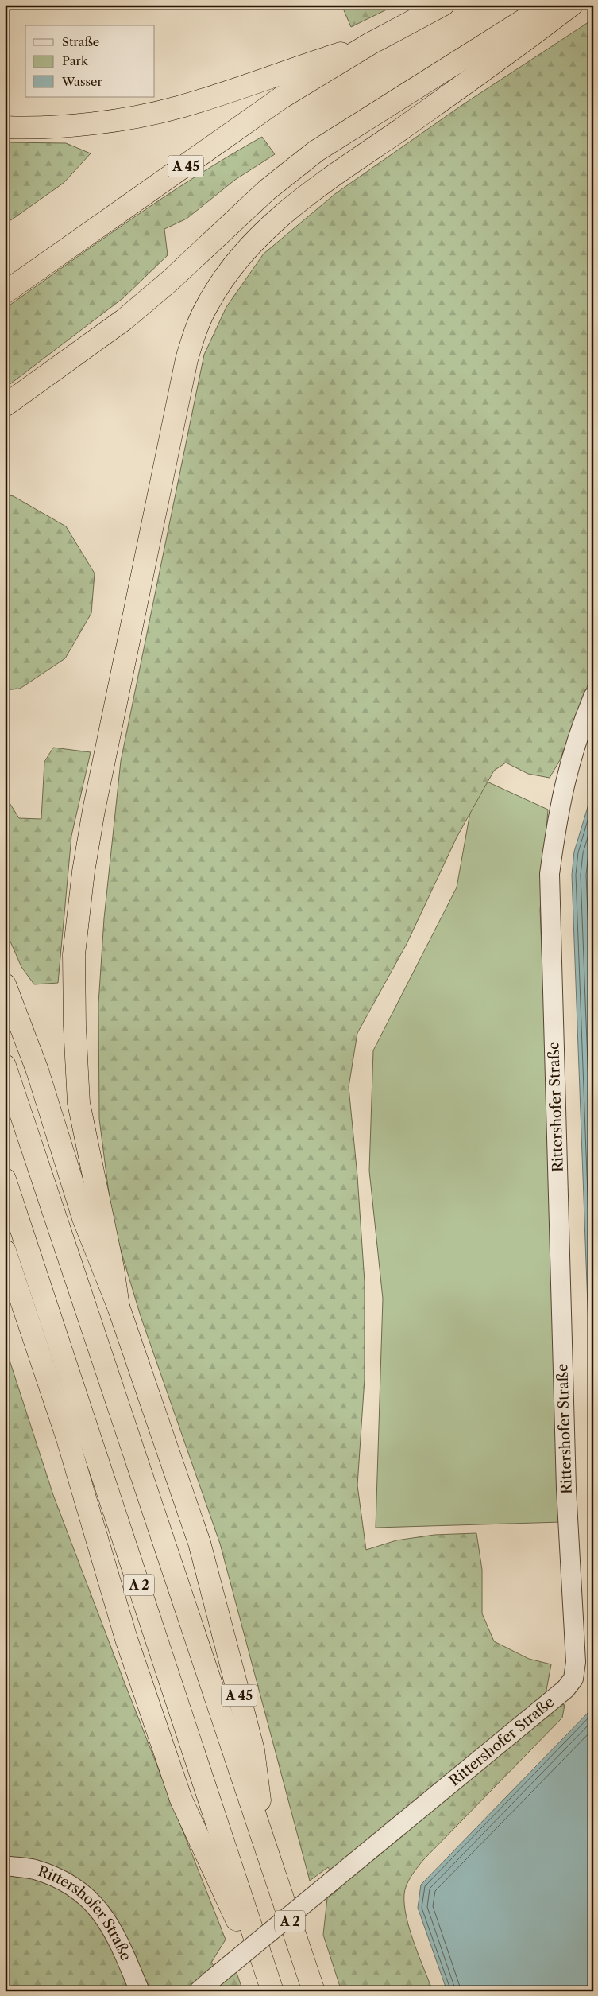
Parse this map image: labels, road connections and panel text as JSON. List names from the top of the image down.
{
  "streets": {
    "highway": ["A 45", "A 2"],
    "street": ["Rittershofer Straße"]
  },
  "crossings": [
    ["A 45", "A 2"]
  ],
  "legend": ["Straße", "Park", "Wasser"]
}
